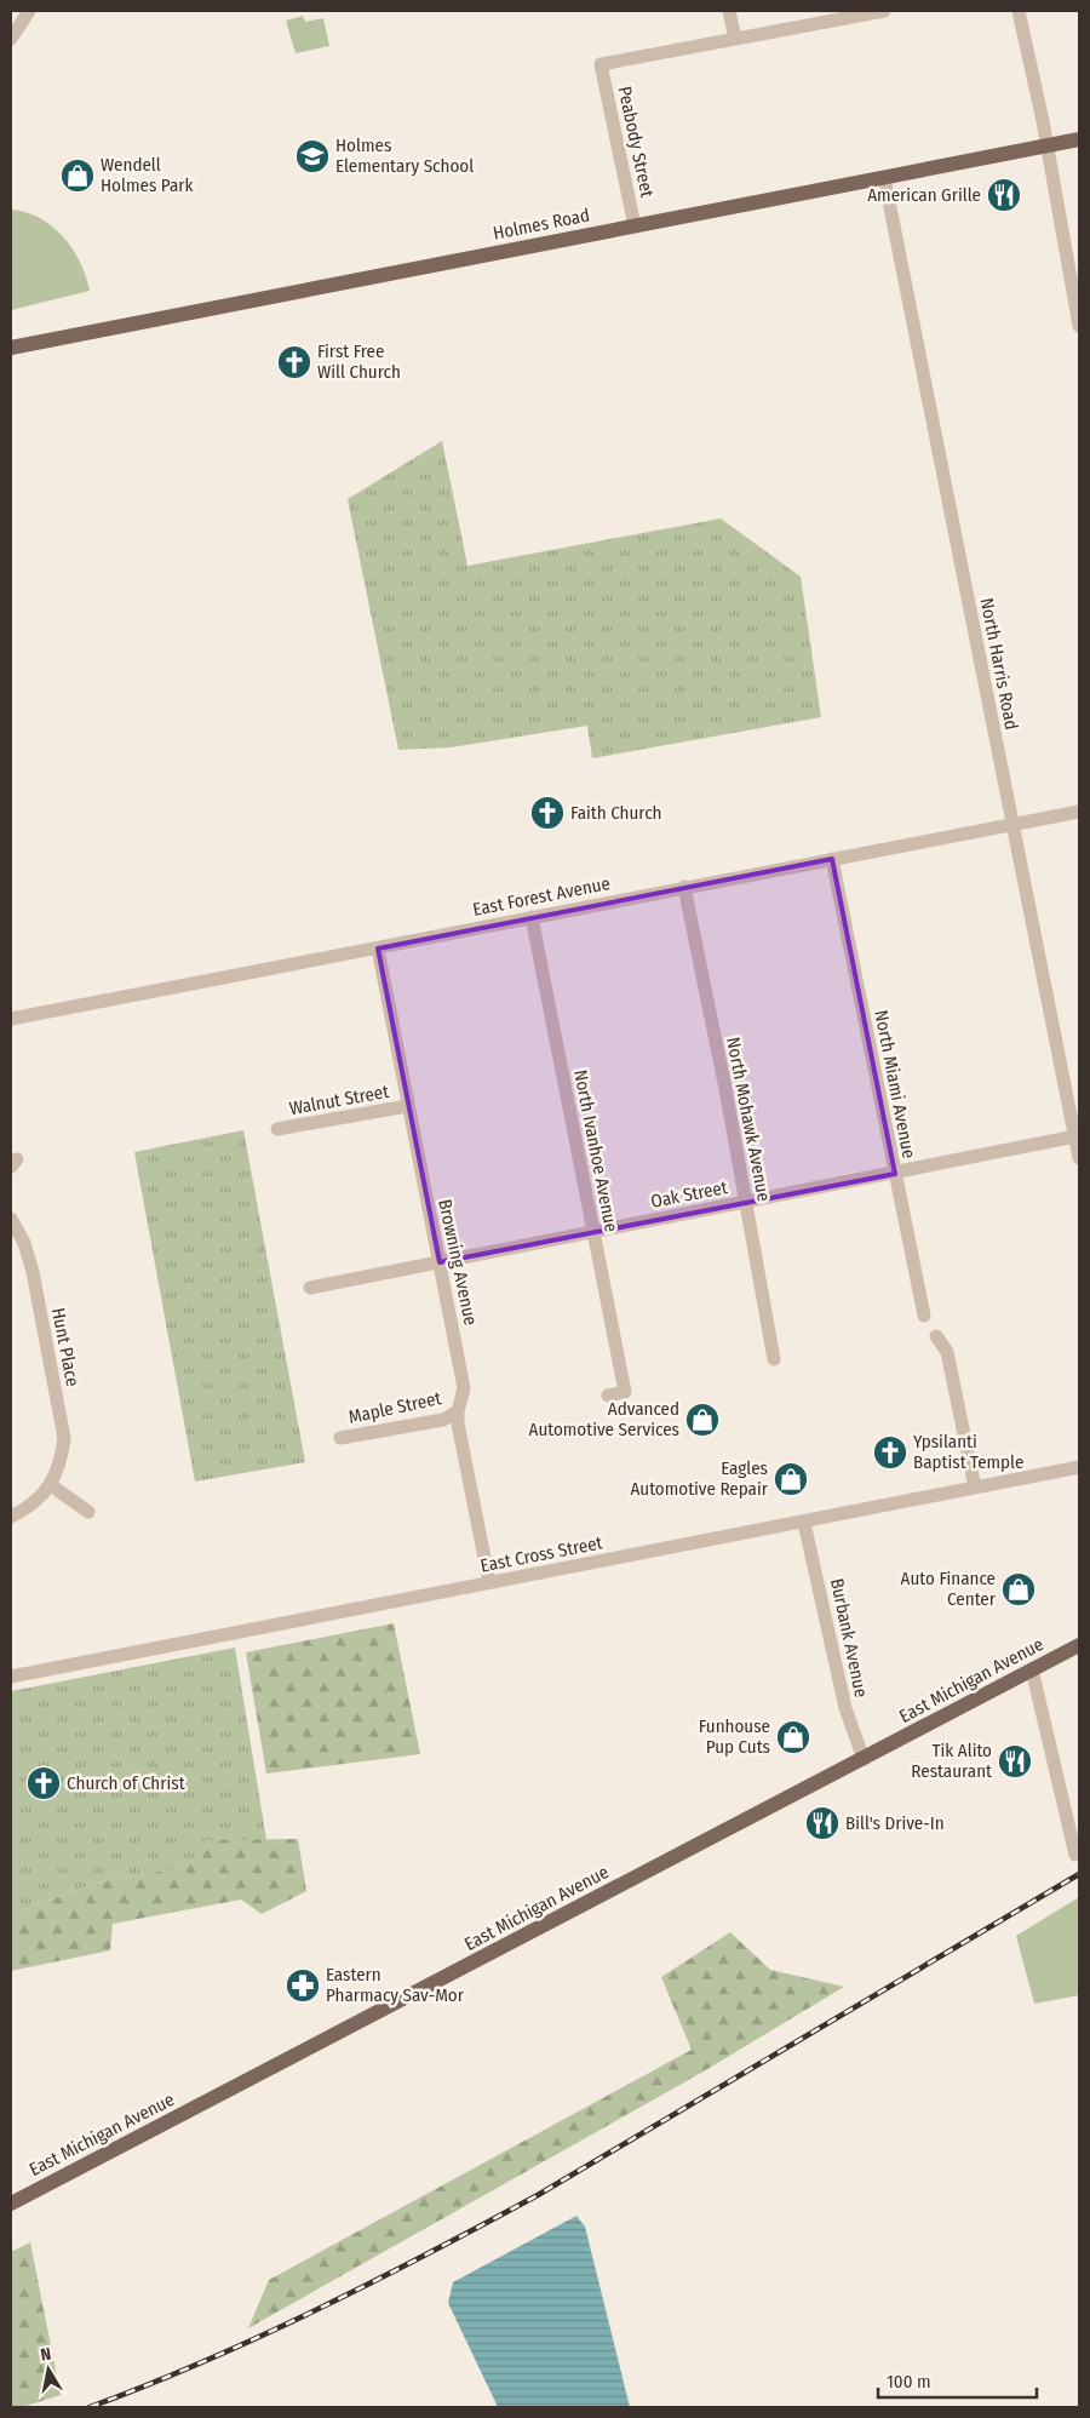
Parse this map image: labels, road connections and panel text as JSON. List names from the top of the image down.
{
  "streets": {
    "main road": ["Holmes Road", "East Michigan Avenue"],
    "street": [
      "Peabody Street",
      "North Harris Road",
      "East Forest Avenue",
      "North Miami Avenue",
      "Walnut Street",
      "North Mohawk Avenue",
      "North Ivanhoe Avenue",
      "Oak Street",
      "Browning Avenue",
      "Hunt Place",
      "Maple Street",
      "East Cross Street",
      "Burbank Avenue"
    ]
  },
  "crossings": [
    ["Peabody Street", "Holmes Road"],
    ["Holmes Road", "North Harris Road"],
    ["North Harris Road", "East Forest Avenue"],
    ["North Harris Road", "Oak Street"],
    ["East Forest Avenue", "North Miami Avenue"],
    ["East Forest Avenue", "North Mohawk Avenue"],
    ["East Forest Avenue", "North Ivanhoe Avenue"],
    ["East Forest Avenue", "Browning Avenue"],
    ["North Miami Avenue", "Oak Street"],
    ["Walnut Street", "Browning Avenue"],
    ["North Mohawk Avenue", "Oak Street"],
    ["North Ivanhoe Avenue", "Oak Street"],
    ["Oak Street", "Browning Avenue"],
    ["Browning Avenue", "Maple Street"],
    ["Browning Avenue", "East Cross Street"],
    ["East Cross Street", "Burbank Avenue"],
    ["Burbank Avenue", "East Michigan Avenue"]
  ],
  "places": {
    "school or university": ["Holmes Elementary School"],
    "shop": [
      "Wendell Holmes Park",
      "Advanced Automotive Services",
      "Eagles Automotive Repair",
      "Auto Finance Center",
      "Funhouse Pup Cuts"
    ],
    "restaurant": ["American Grille", "Tik Alito Restaurant", "Bill's Drive-In"],
    "church": [
      "First Free Will Church",
      "Faith Church",
      "Ypsilanti Baptist Temple",
      "Church of Christ"
    ],
    "pharmacy": ["Eastern Pharmacy Sav-Mor"]
  },
  "scale_bar": "100 m",
  "north": "top"
}
